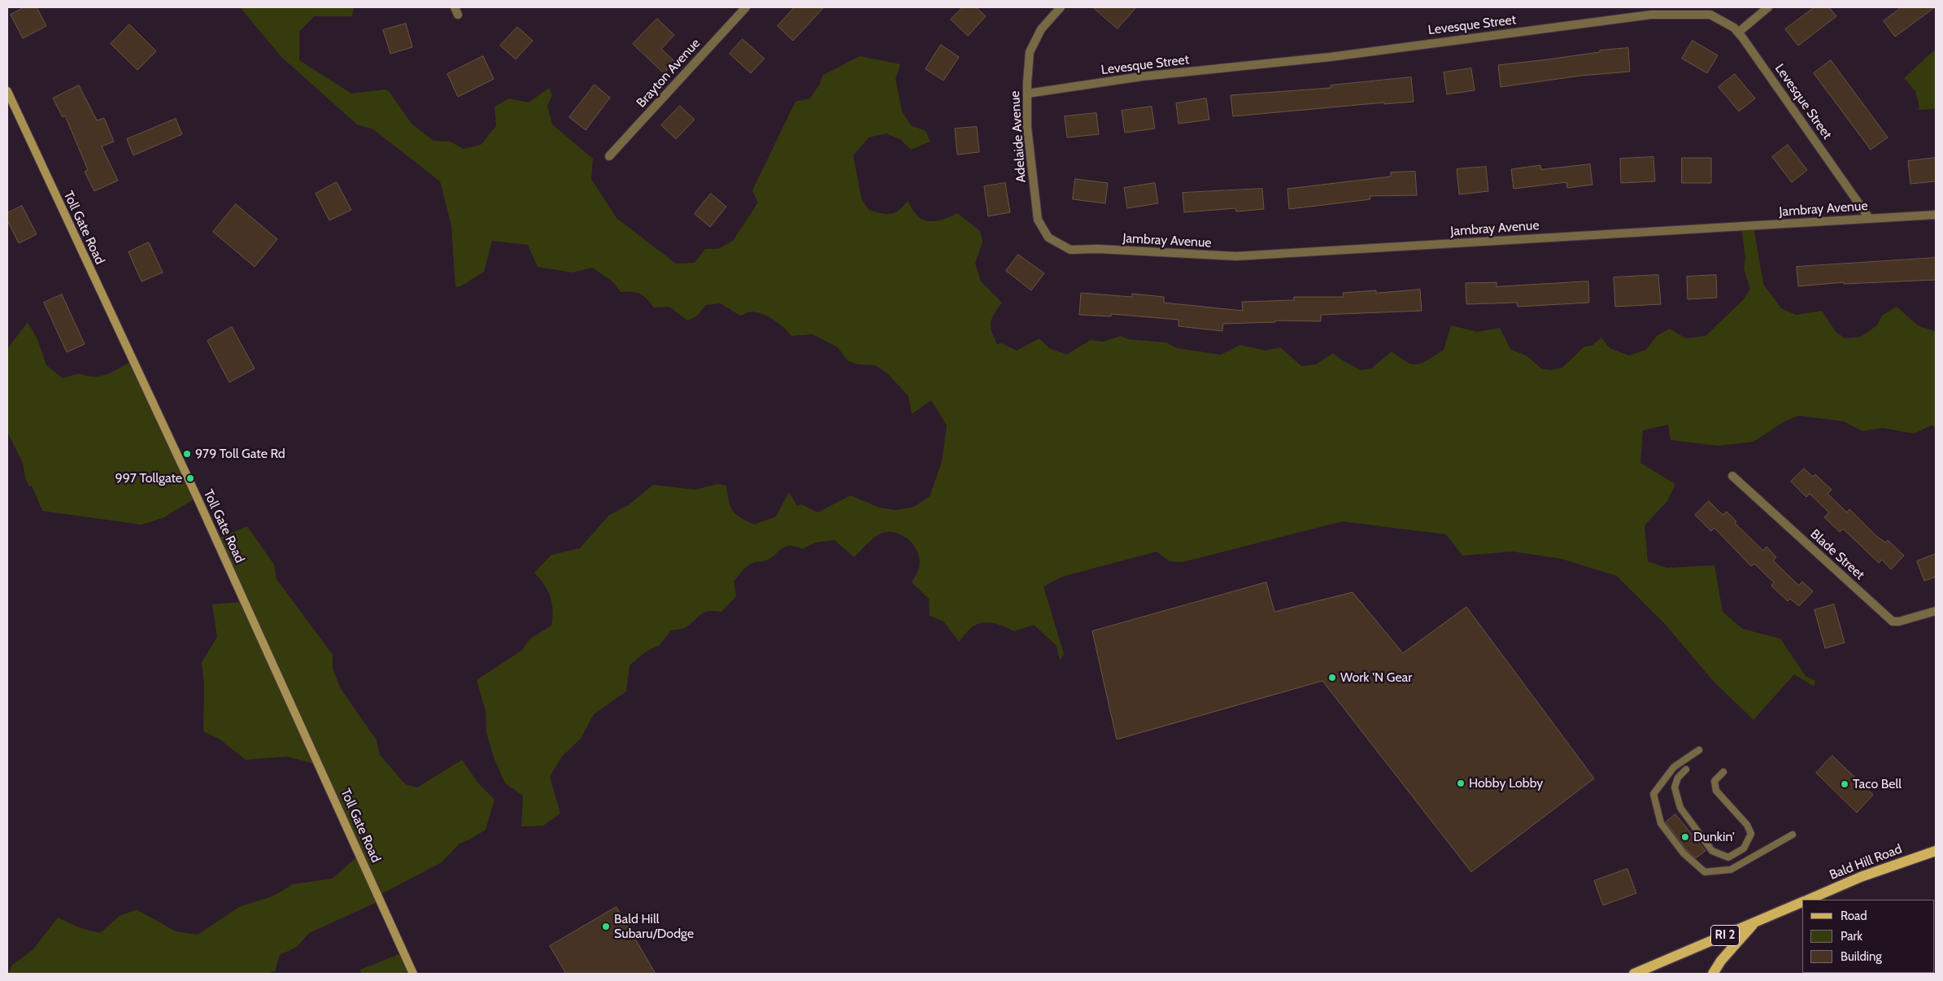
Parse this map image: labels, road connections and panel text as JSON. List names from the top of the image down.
{
  "streets": {
    "main road": ["Toll Gate Road", "Bald Hill Road", "RI 2"],
    "street": [
      "Levesque Street",
      "Brayton Avenue",
      "Adelaide Avenue",
      "Jambray Avenue",
      "Blade Street"
    ]
  },
  "crossings": [
    ["Levesque Street", "Adelaide Avenue"],
    ["Levesque Street", "Jambray Avenue"],
    ["Adelaide Avenue", "Jambray Avenue"]
  ],
  "places": [
    "979 Toll Gate Rd",
    "997 Tollgate",
    "Work 'N Gear",
    "Hobby Lobby",
    "Taco Bell",
    "Dunkin'",
    "Bald Hill Subaru/Dodge"
  ],
  "legend": ["Road", "Park", "Building"]
}
